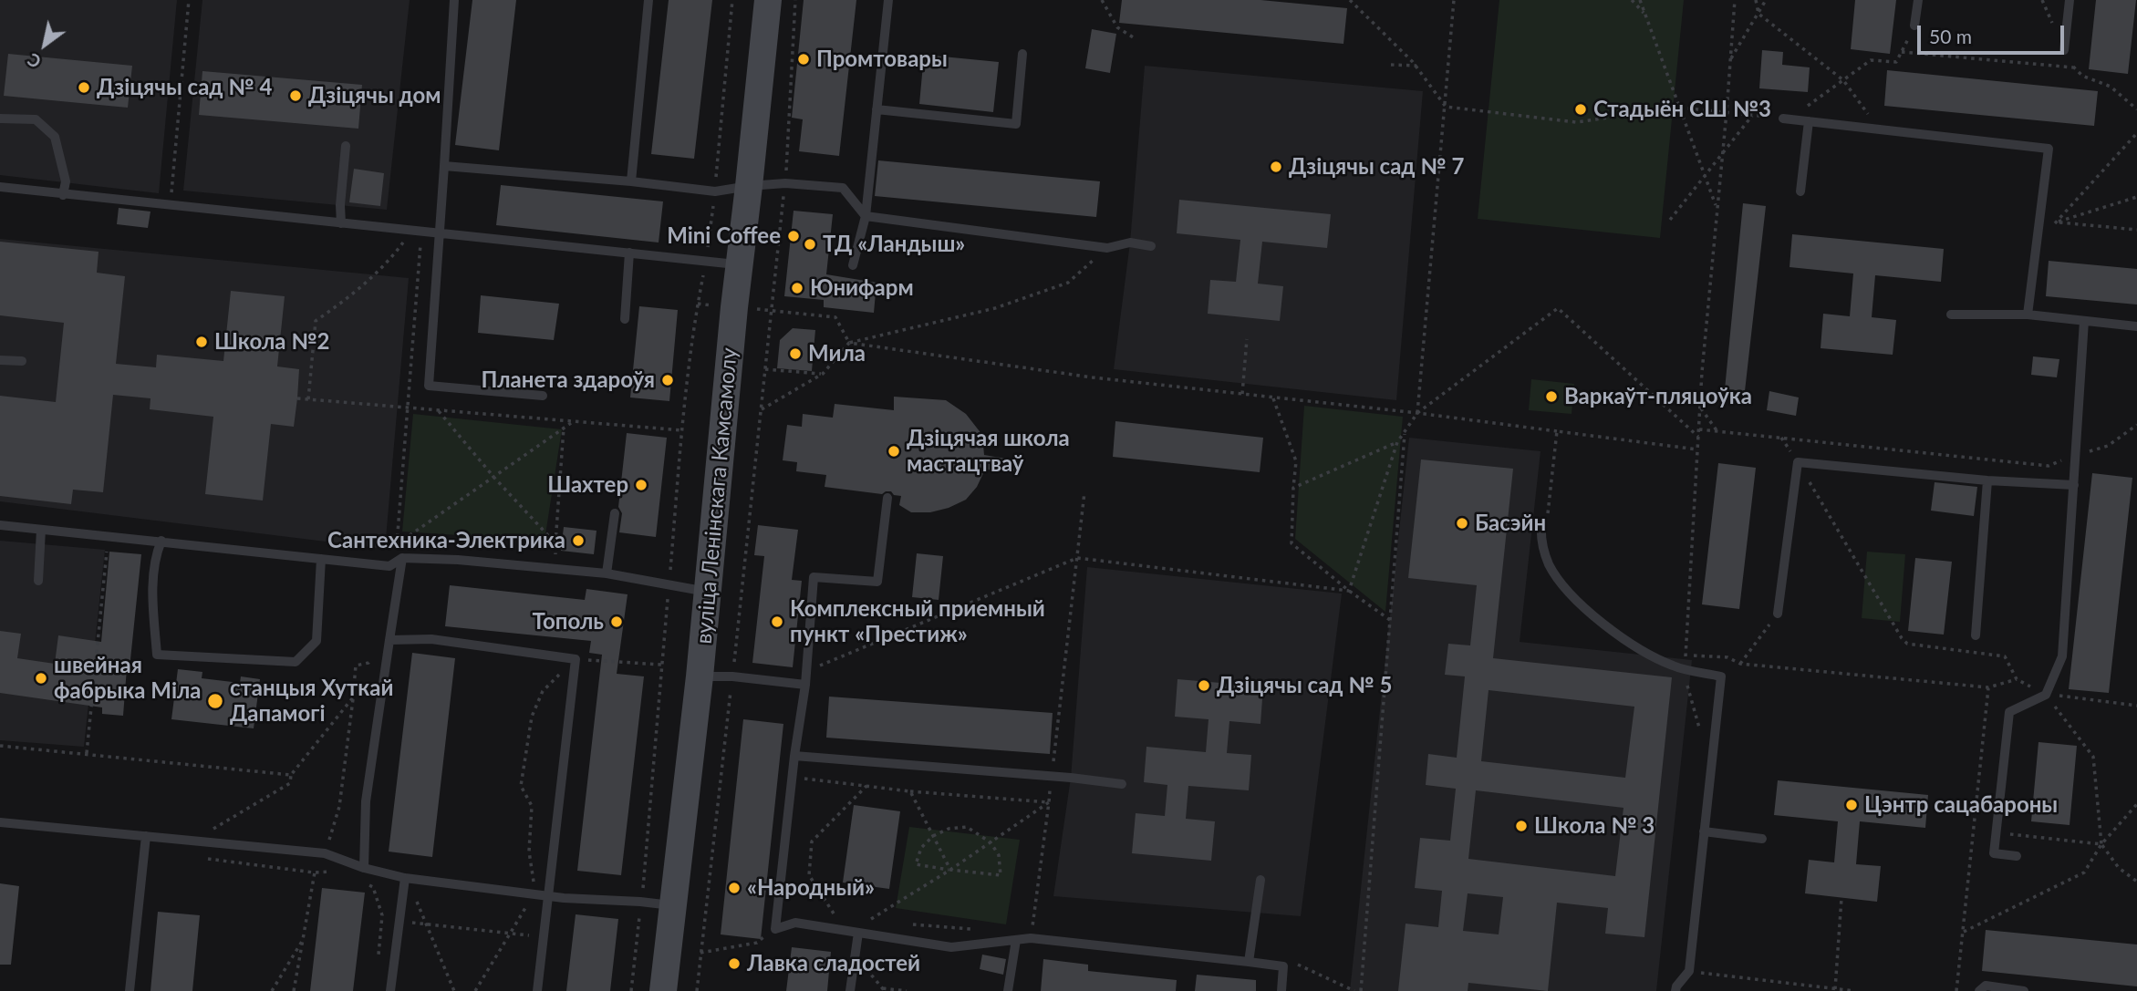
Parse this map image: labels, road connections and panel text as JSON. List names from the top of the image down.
{
  "streets": {
    "main road": ["вуліца Ленінскага Камсамолу"]
  },
  "places": [
    "Промтовары",
    "Дзіцячы сад № 4",
    "Дзіцячы дом",
    "Стадыён СШ №3",
    "Дзіцячы сад № 7",
    "Mini Coffee",
    "ТД «Ландыш»",
    "Юнифарм",
    "Школа №2",
    "Мила",
    "Планета здароўя",
    "Варкаўт-пляцоўка",
    "Дзіцячая школа мастацтваў",
    "Шахтер",
    "Басэйн",
    "Сантехника-Электрика",
    "Тополь",
    "Комплексный приемный пункт «Престиж»",
    "швейная фабрыка Міла",
    "Дзіцячы сад № 5",
    "станцыя Хуткай Дапамогі",
    "Цэнтр сацабароны",
    "Школа № 3",
    "«Народный»",
    "Лавка сладостей"
  ],
  "scale_bar": "50 m",
  "north": "bottom left"
}
